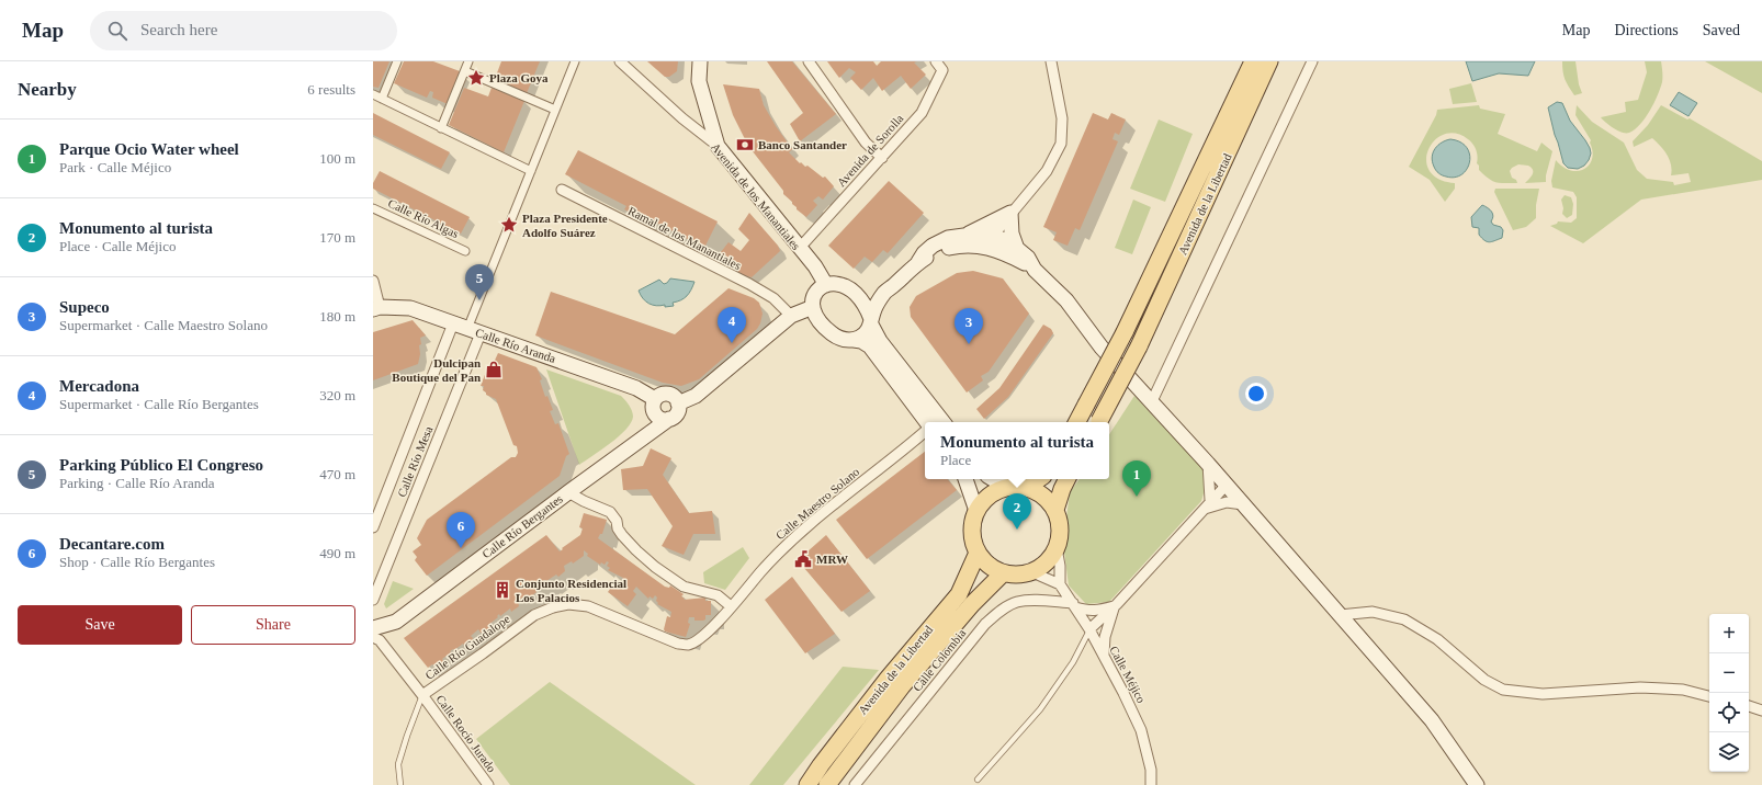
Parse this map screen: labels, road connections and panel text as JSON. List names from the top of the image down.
{
  "streets": {
    "main road": [
      "Avenida de los Manantiales",
      "Avenida de la Libertad",
      "Calle Río Aranda",
      "Calle Río Bergantes"
    ],
    "street": [
      "Avenida de Sorolla",
      "Calle Río Algas",
      "Ramal de los Manantiales",
      "Calle Río Mesa",
      "Calle Maestro Solano",
      "Calle Río Guadalope",
      "Calle Colombia",
      "Calle Méjico",
      "Calle Rocío Jurado"
    ]
  },
  "crossings": [
    ["Avenida de Sorolla", "Avenida de los Manantiales"],
    ["Calle Río Aranda", "Calle Río Mesa"],
    ["Calle Río Aranda", "Calle Río Bergantes"],
    ["Calle Maestro Solano", "Calle Río Guadalope"],
    ["Calle Río Guadalope", "Calle Rocío Jurado"],
    ["Calle Colombia", "Calle Méjico"]
  ],
  "places": {
    "place": ["Plaza Goya", "Plaza Presidente Adolfo Suárez"],
    "bank": ["Banco Santander"],
    "shop": ["Dulcipan Boutique del Pan"],
    "public building": ["MRW"],
    "building": ["Conjunto Residencial Los Palacios"]
  },
  "page": {
    "header": "Map",
    "search": "Search here",
    "nav": ["Map", "Directions", "Saved"],
    "heading": ["Nearby", "6 results"],
    "list": [
      {
        "mark": "1",
        "name": "Parque Ocio Water wheel",
        "note": "Park · Calle Méjico",
        "value": "100 m"
      },
      {
        "mark": "2",
        "name": "Monumento al turista",
        "note": "Place · Calle Méjico",
        "value": "170 m"
      },
      {
        "mark": "3",
        "name": "Supeco",
        "note": "Supermarket · Calle Maestro Solano",
        "value": "180 m"
      },
      {
        "mark": "4",
        "name": "Mercadona",
        "note": "Supermarket · Calle Río Bergantes",
        "value": "320 m"
      },
      {
        "mark": "5",
        "name": "Parking Público El Congreso",
        "note": "Parking · Calle Río Aranda",
        "value": "470 m"
      },
      {
        "mark": "6",
        "name": "Decantare.com",
        "note": "Shop · Calle Río Bergantes",
        "value": "490 m"
      }
    ],
    "pins": [
      "5",
      "4",
      "3",
      "1",
      "2",
      "6"
    ],
    "popup": ["Monumento al turista", "Place"],
    "buttons": ["Save", "Share"],
    "map_buttons": ["+", "−"]
  }
}
